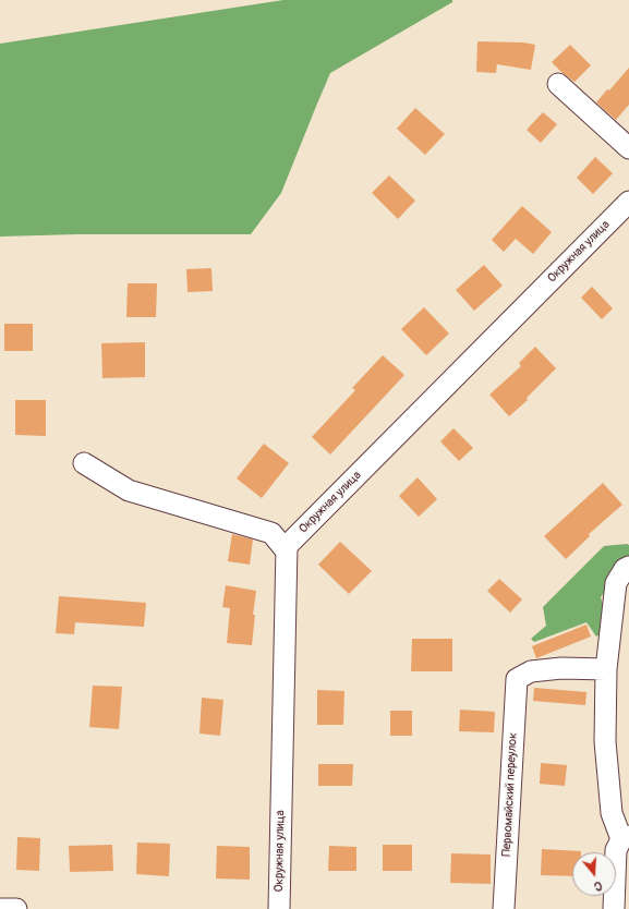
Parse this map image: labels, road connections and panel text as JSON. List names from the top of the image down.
{
  "streets": {
    "street": ["Окружная улица", "Первомайский переулок"]
  },
  "north": "bottom"
}
